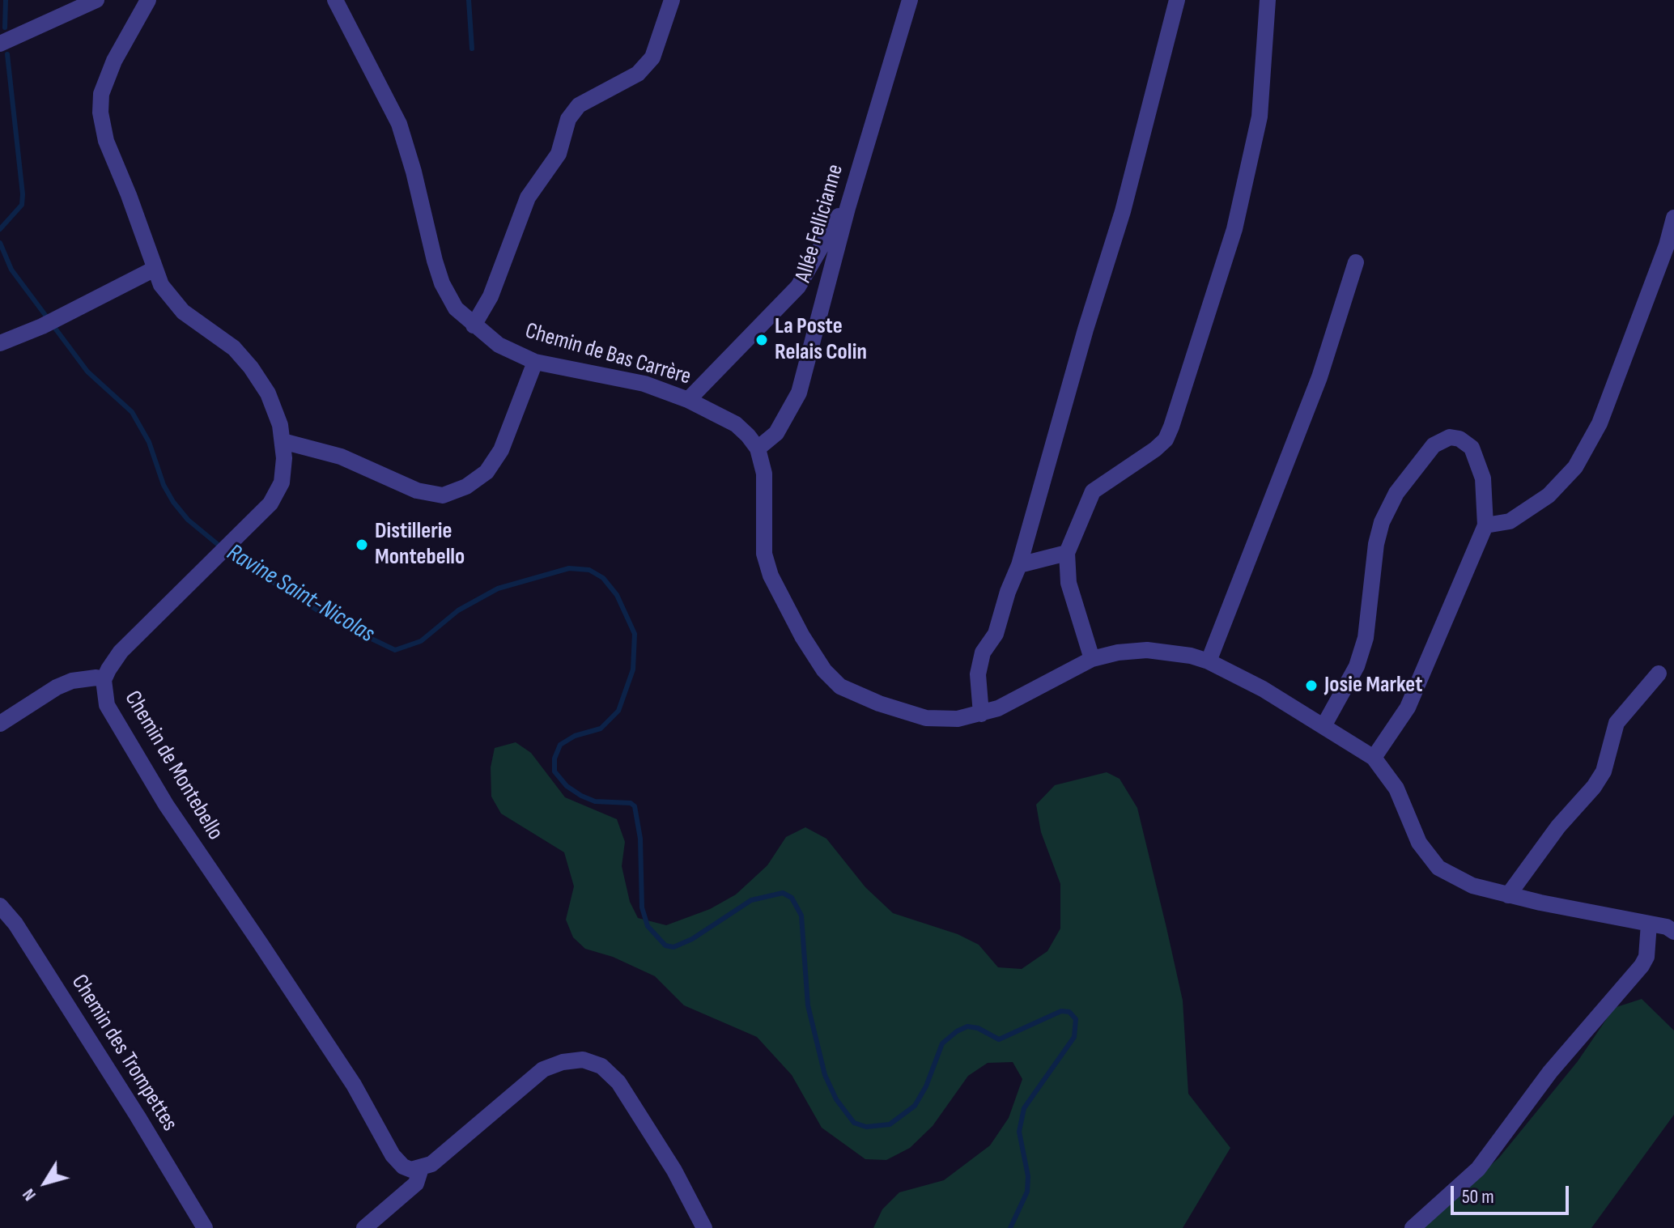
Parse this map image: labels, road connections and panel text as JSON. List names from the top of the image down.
{
  "streets": {
    "street": [
      "Allée Fellicianne",
      "Chemin de Bas Carrère",
      "Chemin de Montebello",
      "Chemin des Trompettes"
    ]
  },
  "crossings": [
    ["Allée Fellicianne", "Chemin de Bas Carrère"]
  ],
  "water": ["Ravine Saint-Nicolas"],
  "places": ["La Poste Relais Colin", "Distillerie Montebello", "Josie Market"],
  "scale_bar": "50 m",
  "north": "bottom left"
}
